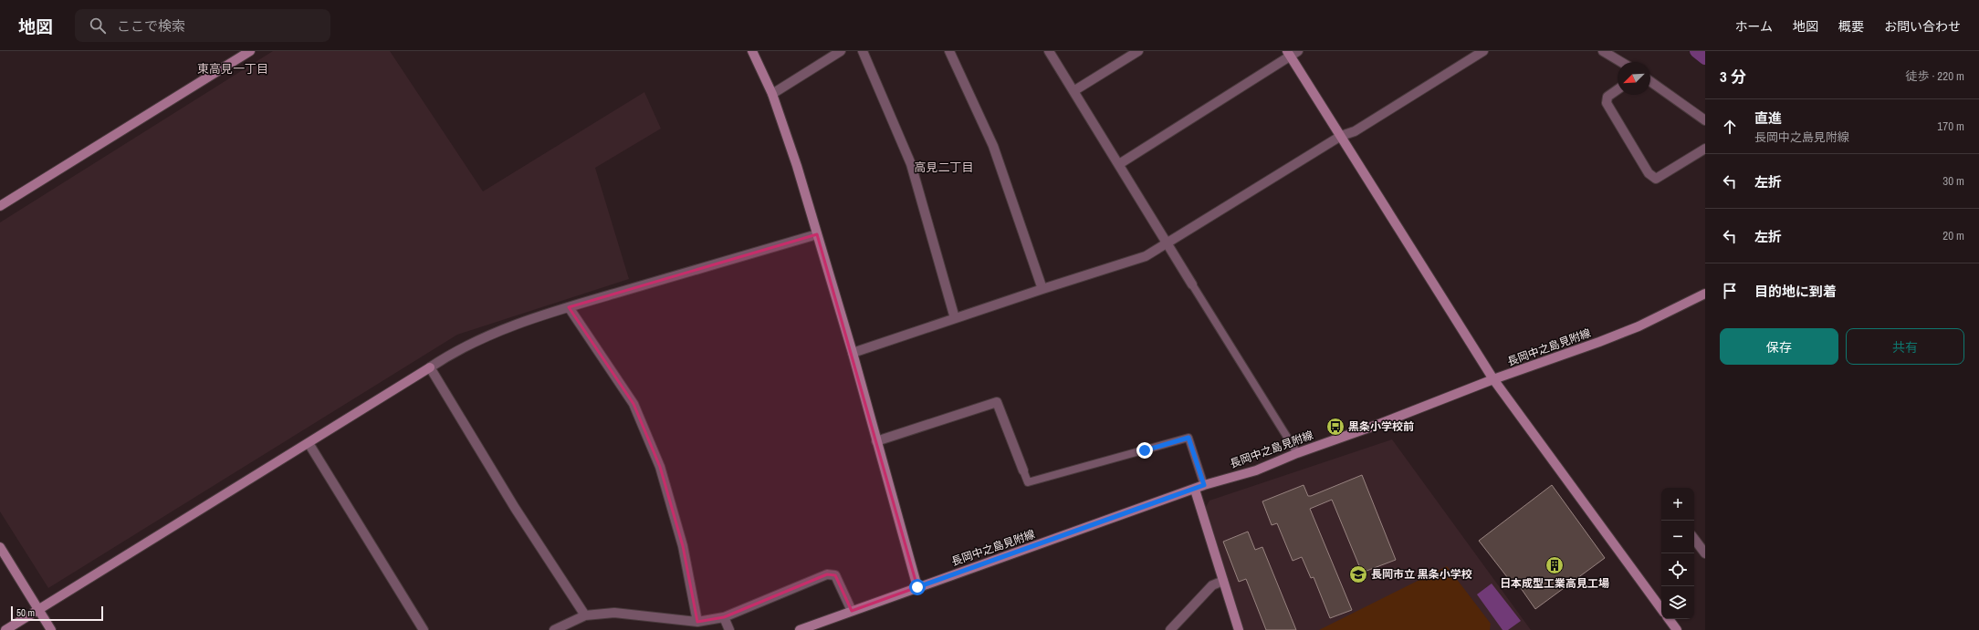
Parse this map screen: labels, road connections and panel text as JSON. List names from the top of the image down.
{
  "streets": {
    "street": ["長岡中之島見附線"]
  },
  "districts": ["東高見一丁目", "高見二丁目"],
  "places": {
    "bus stop": ["黒条小学校前"],
    "building": ["日本成型工業高見工場"],
    "school or university": ["長岡市立 黒条小学校"]
  },
  "scale_bar": "50 m",
  "north": "bottom left",
  "page": {
    "header": "地図",
    "search": "ここで検索",
    "nav": [
      "ホーム",
      "地図",
      "概要",
      "お問い合わせ"
    ],
    "heading": ["3 分", "徒歩 · 220 m"],
    "list": [
      ["直進", "長岡中之島見附線", "170 m"],
      ["左折", "30 m"],
      ["左折", "20 m"],
      "目的地に到着"
    ],
    "buttons": ["保存", "共有"],
    "map_buttons": ["+", "−"],
    "scale": "50 m"
  }
}
